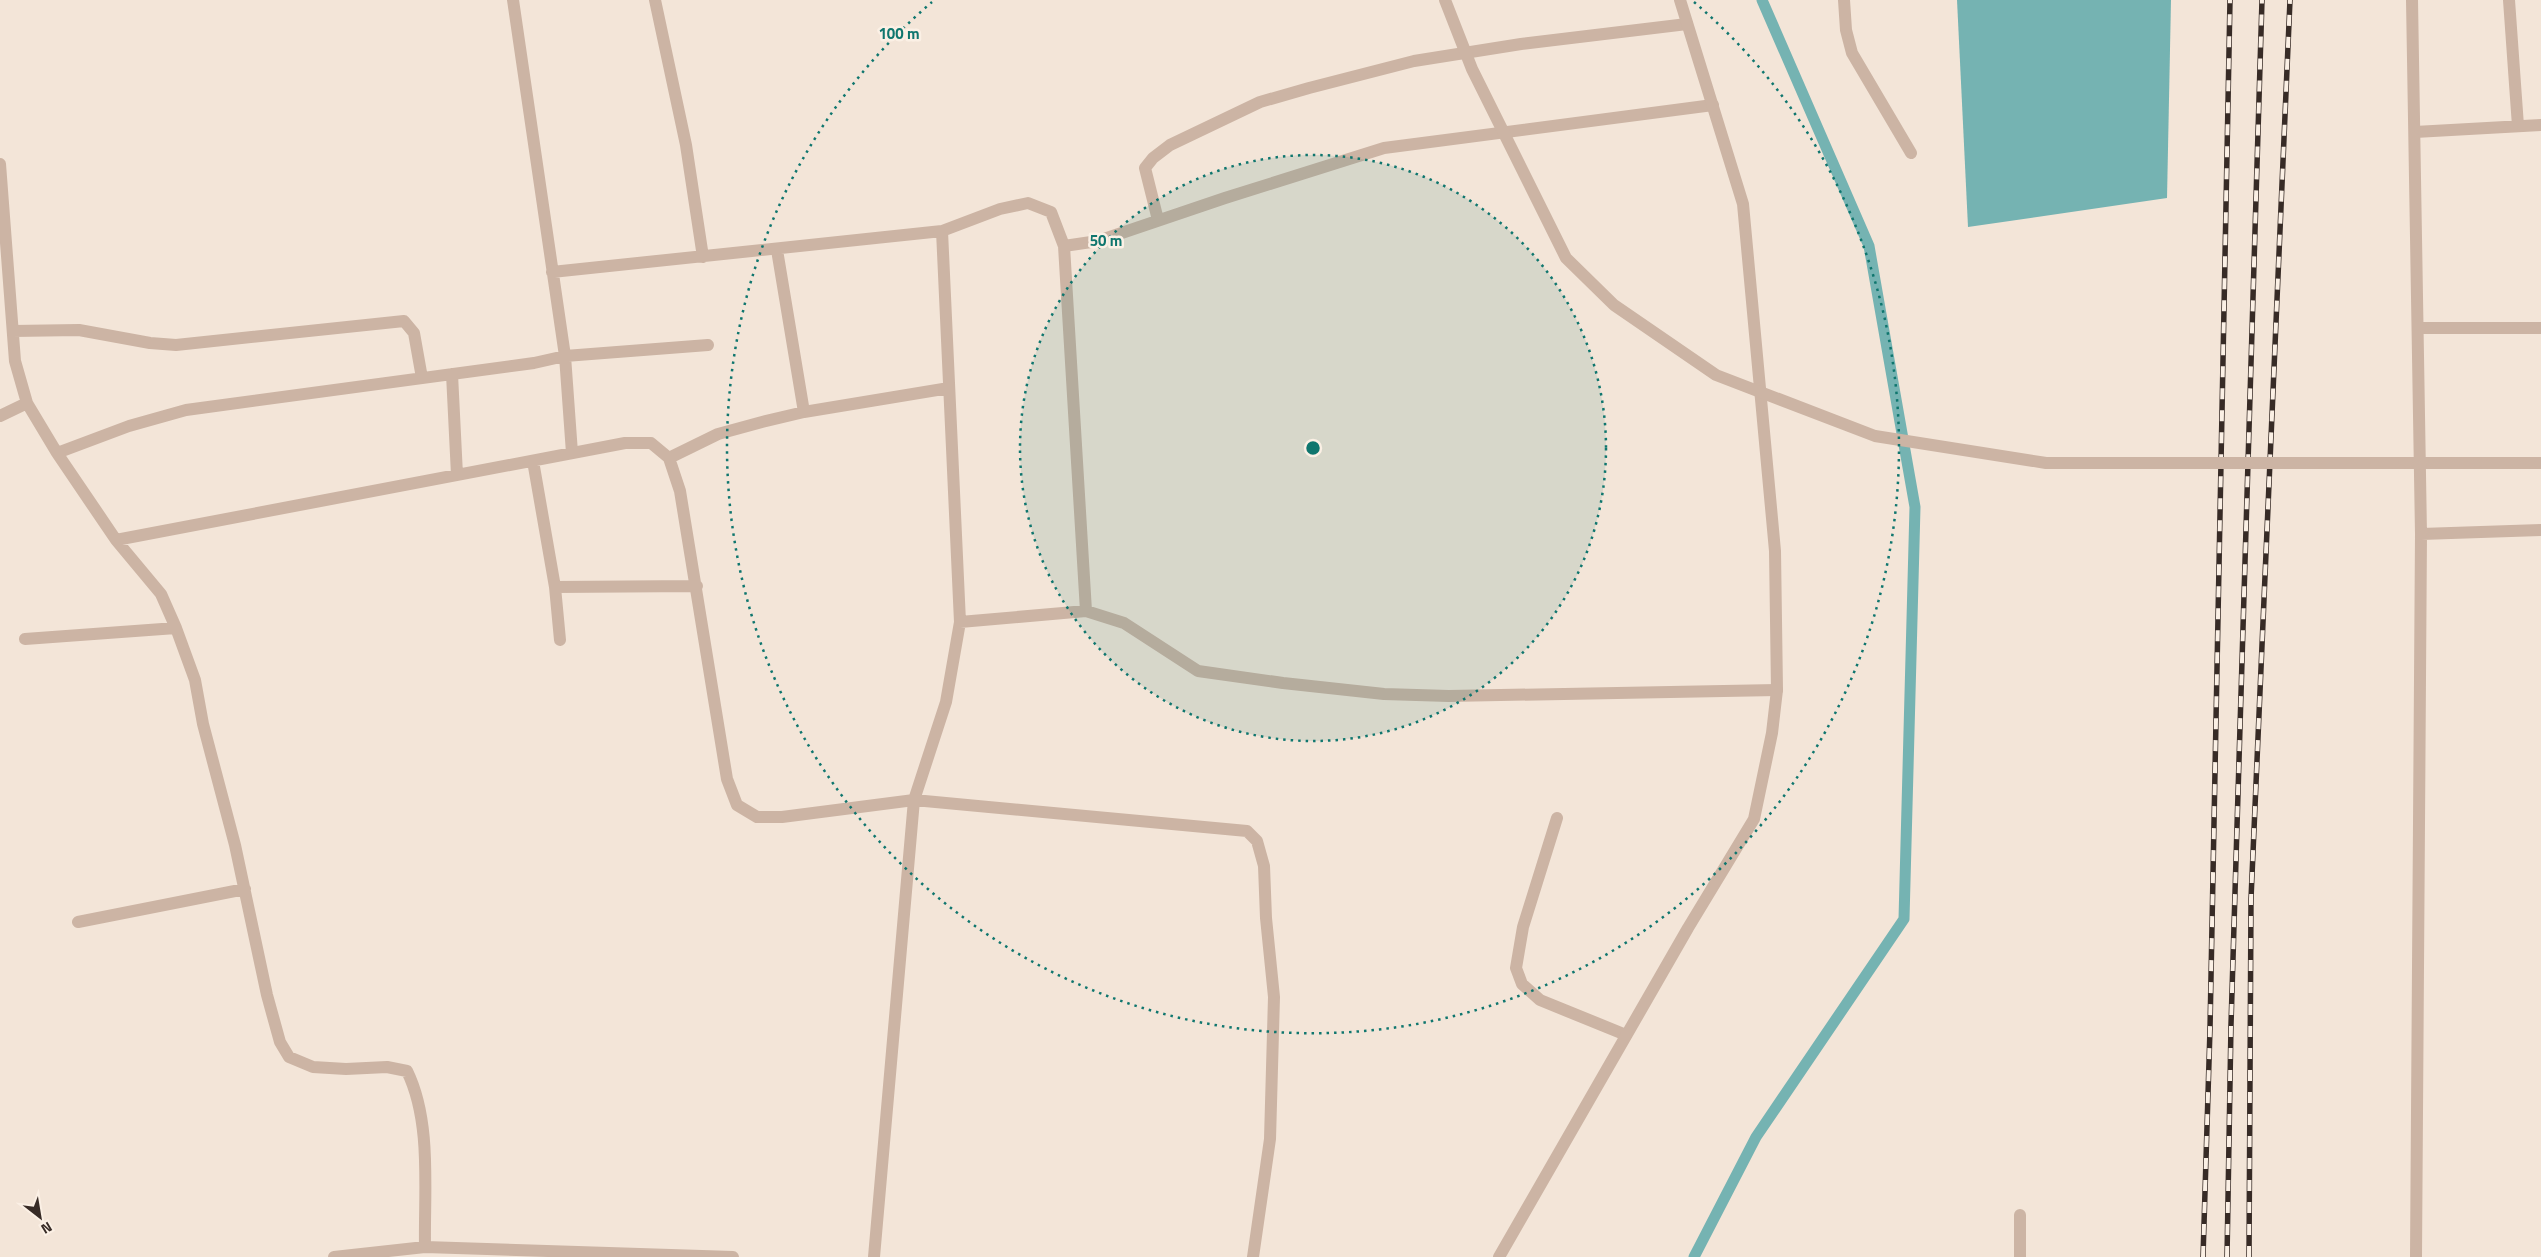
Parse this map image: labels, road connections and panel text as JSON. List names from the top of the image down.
{
  "north": "bottom right",
  "rings": ["100 m", "50 m"]
}
